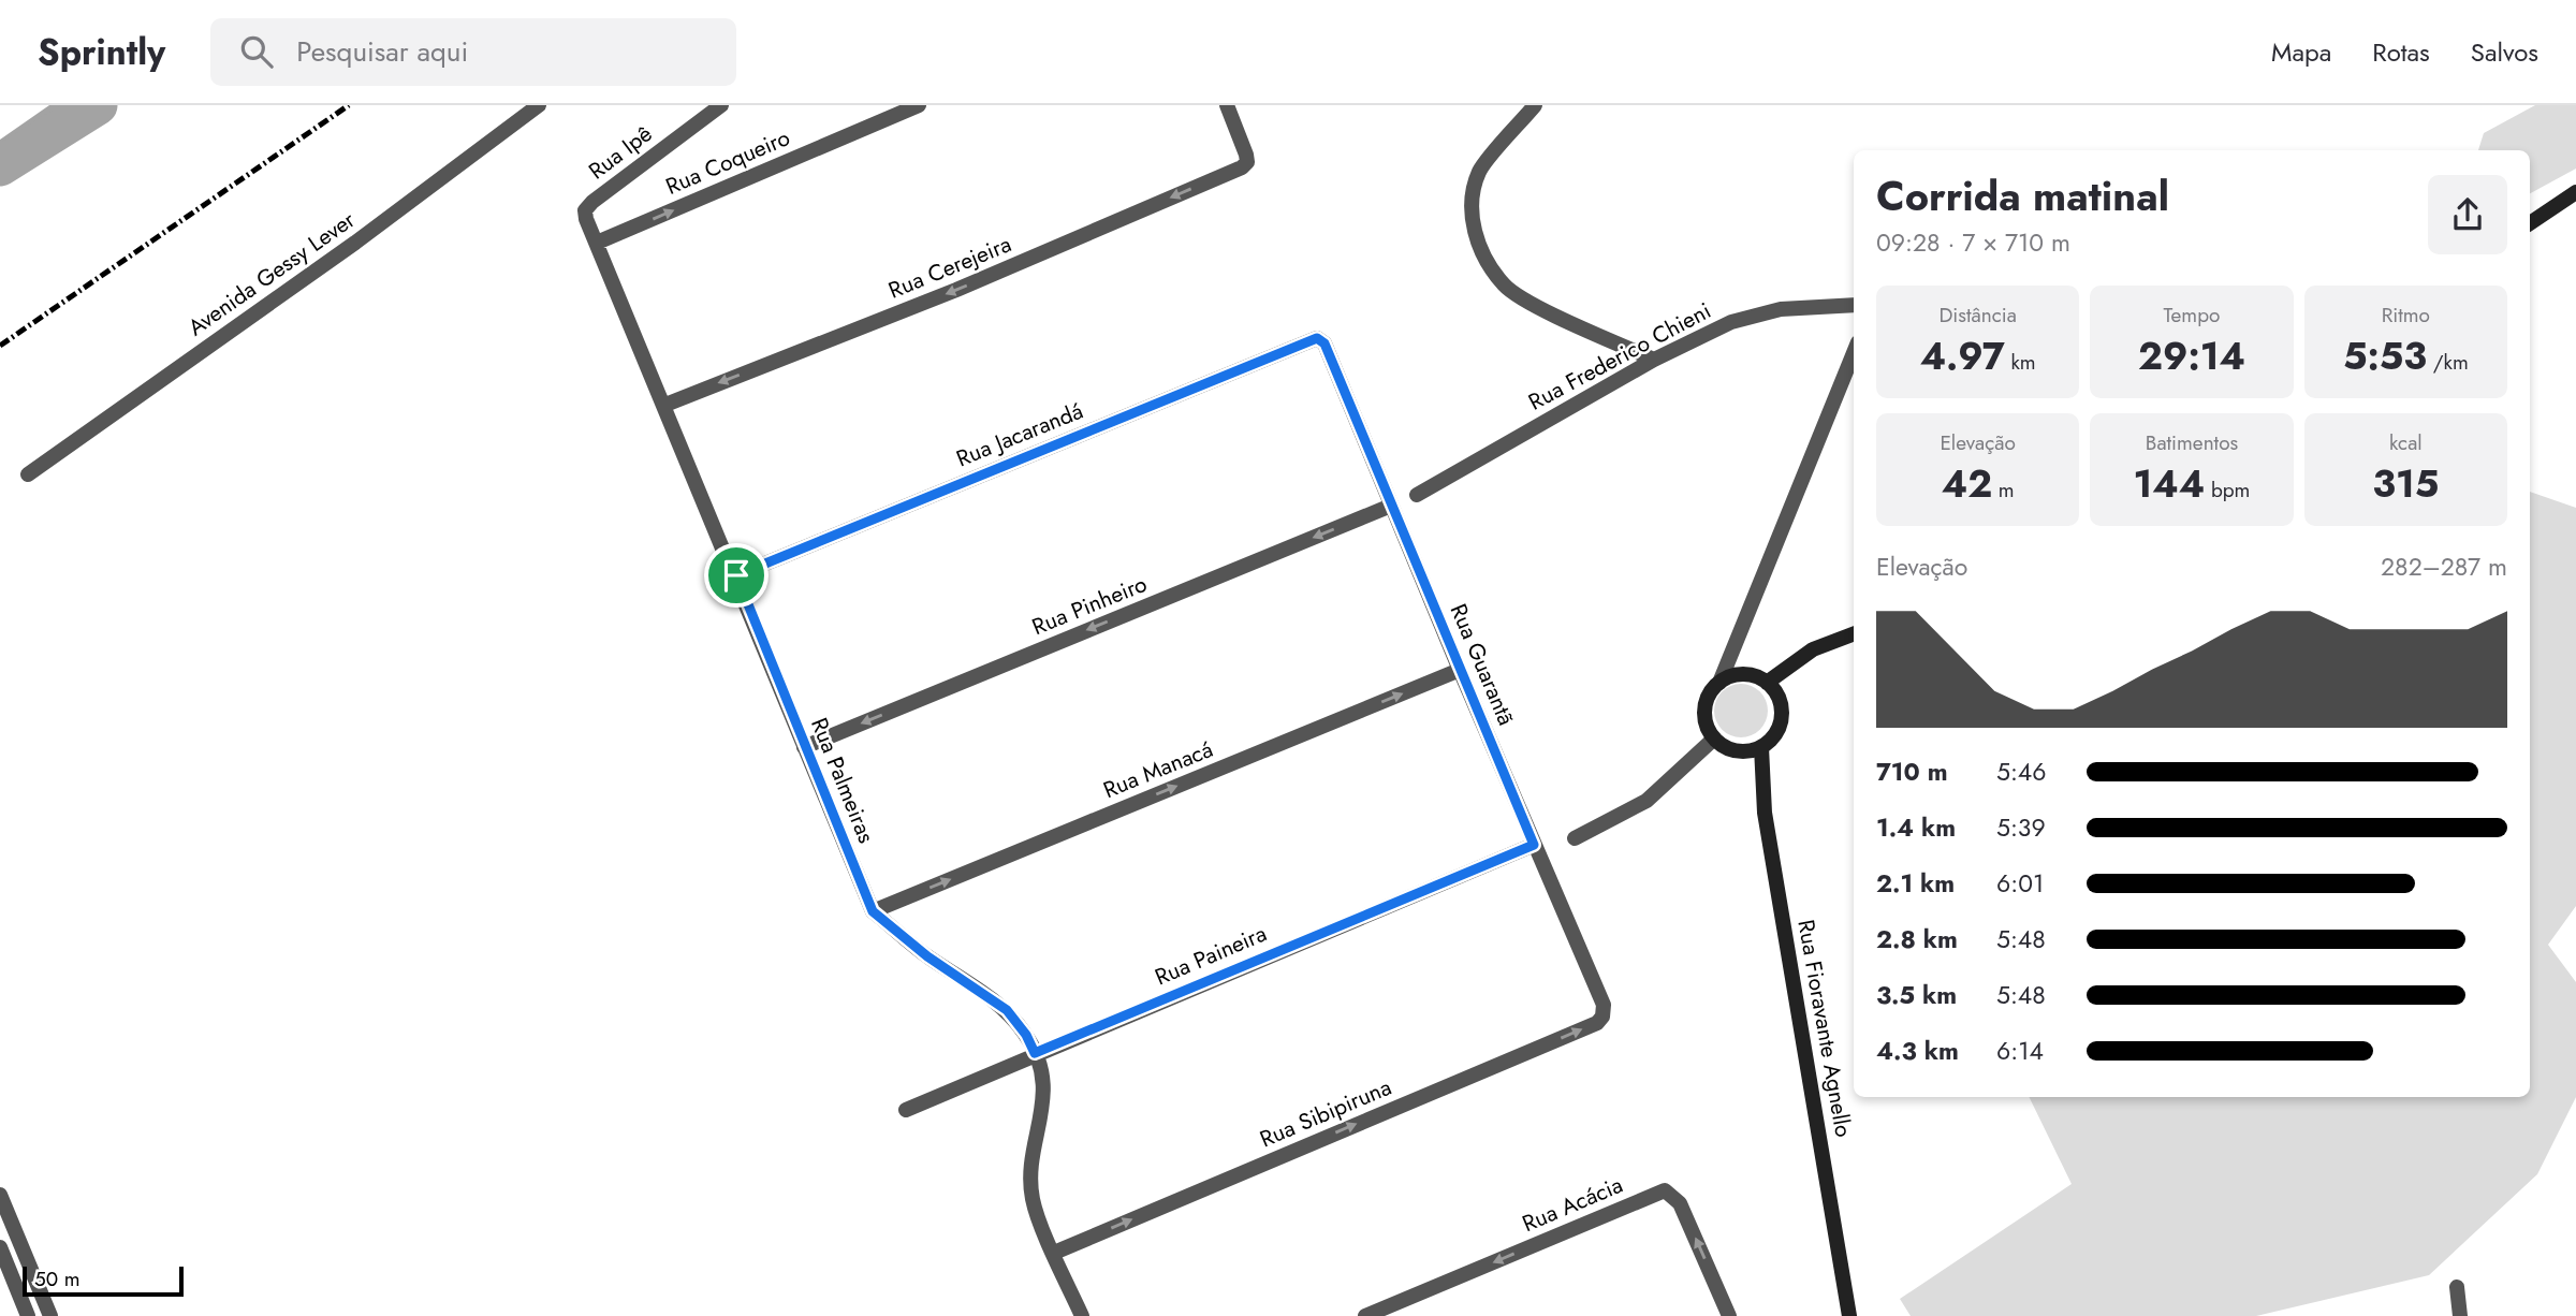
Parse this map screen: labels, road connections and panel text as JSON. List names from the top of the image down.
{
  "streets": {
    "main road": ["Rua Fioravante Agnello"],
    "street": [
      "Rua Ipê",
      "Rua Coqueiro",
      "Rua Cerejeira",
      "Avenida Gessy Lever",
      "Rua Frederico Chieni",
      "Rua Jacarandá",
      "Rua Pinheiro",
      "Rua Guarantã",
      "Rua Manacá",
      "Rua Palmeiras",
      "Rua Paineira",
      "Rua Sibipiruna",
      "Rua Acácia"
    ]
  },
  "crossings": [
    ["Rua Ipê", "Rua Palmeiras"],
    ["Rua Coqueiro", "Rua Palmeiras"],
    ["Rua Cerejeira", "Rua Palmeiras"],
    ["Rua Jacarandá", "Rua Guarantã"],
    ["Rua Jacarandá", "Rua Palmeiras"],
    ["Rua Pinheiro", "Rua Guarantã"],
    ["Rua Pinheiro", "Rua Palmeiras"],
    ["Rua Guarantã", "Rua Manacá"],
    ["Rua Guarantã", "Rua Paineira"],
    ["Rua Guarantã", "Rua Sibipiruna"],
    ["Rua Manacá", "Rua Palmeiras"],
    ["Rua Palmeiras", "Rua Paineira"],
    ["Rua Palmeiras", "Rua Sibipiruna"]
  ],
  "one_way": [
    "Rua Coqueiro",
    "Rua Cerejeira",
    "Rua Pinheiro",
    "Rua Manacá",
    "Rua Sibipiruna"
  ],
  "scale_bar": "50 m",
  "page": {
    "header": "Sprintly",
    "search": "Pesquisar aqui",
    "nav": ["Mapa", "Rotas", "Salvos"],
    "heading": ["Corrida matinal", "09:28 · 7 × 710 m"],
    "stats": [
      ["Distância", "4.97 km"],
      ["Tempo", "29:14"],
      ["Ritmo", "5:53 /km"],
      ["Elevação", "42 m"],
      ["Batimentos", "144 bpm"],
      ["kcal", "315"]
    ],
    "chart": ["Elevação", "282–287 m"],
    "list": [
      {
        "name": "710 m",
        "note": "5:46"
      },
      {
        "name": "1.4 km",
        "note": "5:39"
      },
      {
        "name": "2.1 km",
        "note": "6:01"
      },
      {
        "name": "2.8 km",
        "note": "5:48"
      },
      {
        "name": "3.5 km",
        "note": "5:48"
      },
      {
        "name": "4.3 km",
        "note": "6:14"
      }
    ],
    "scale": "50 m"
  }
}
